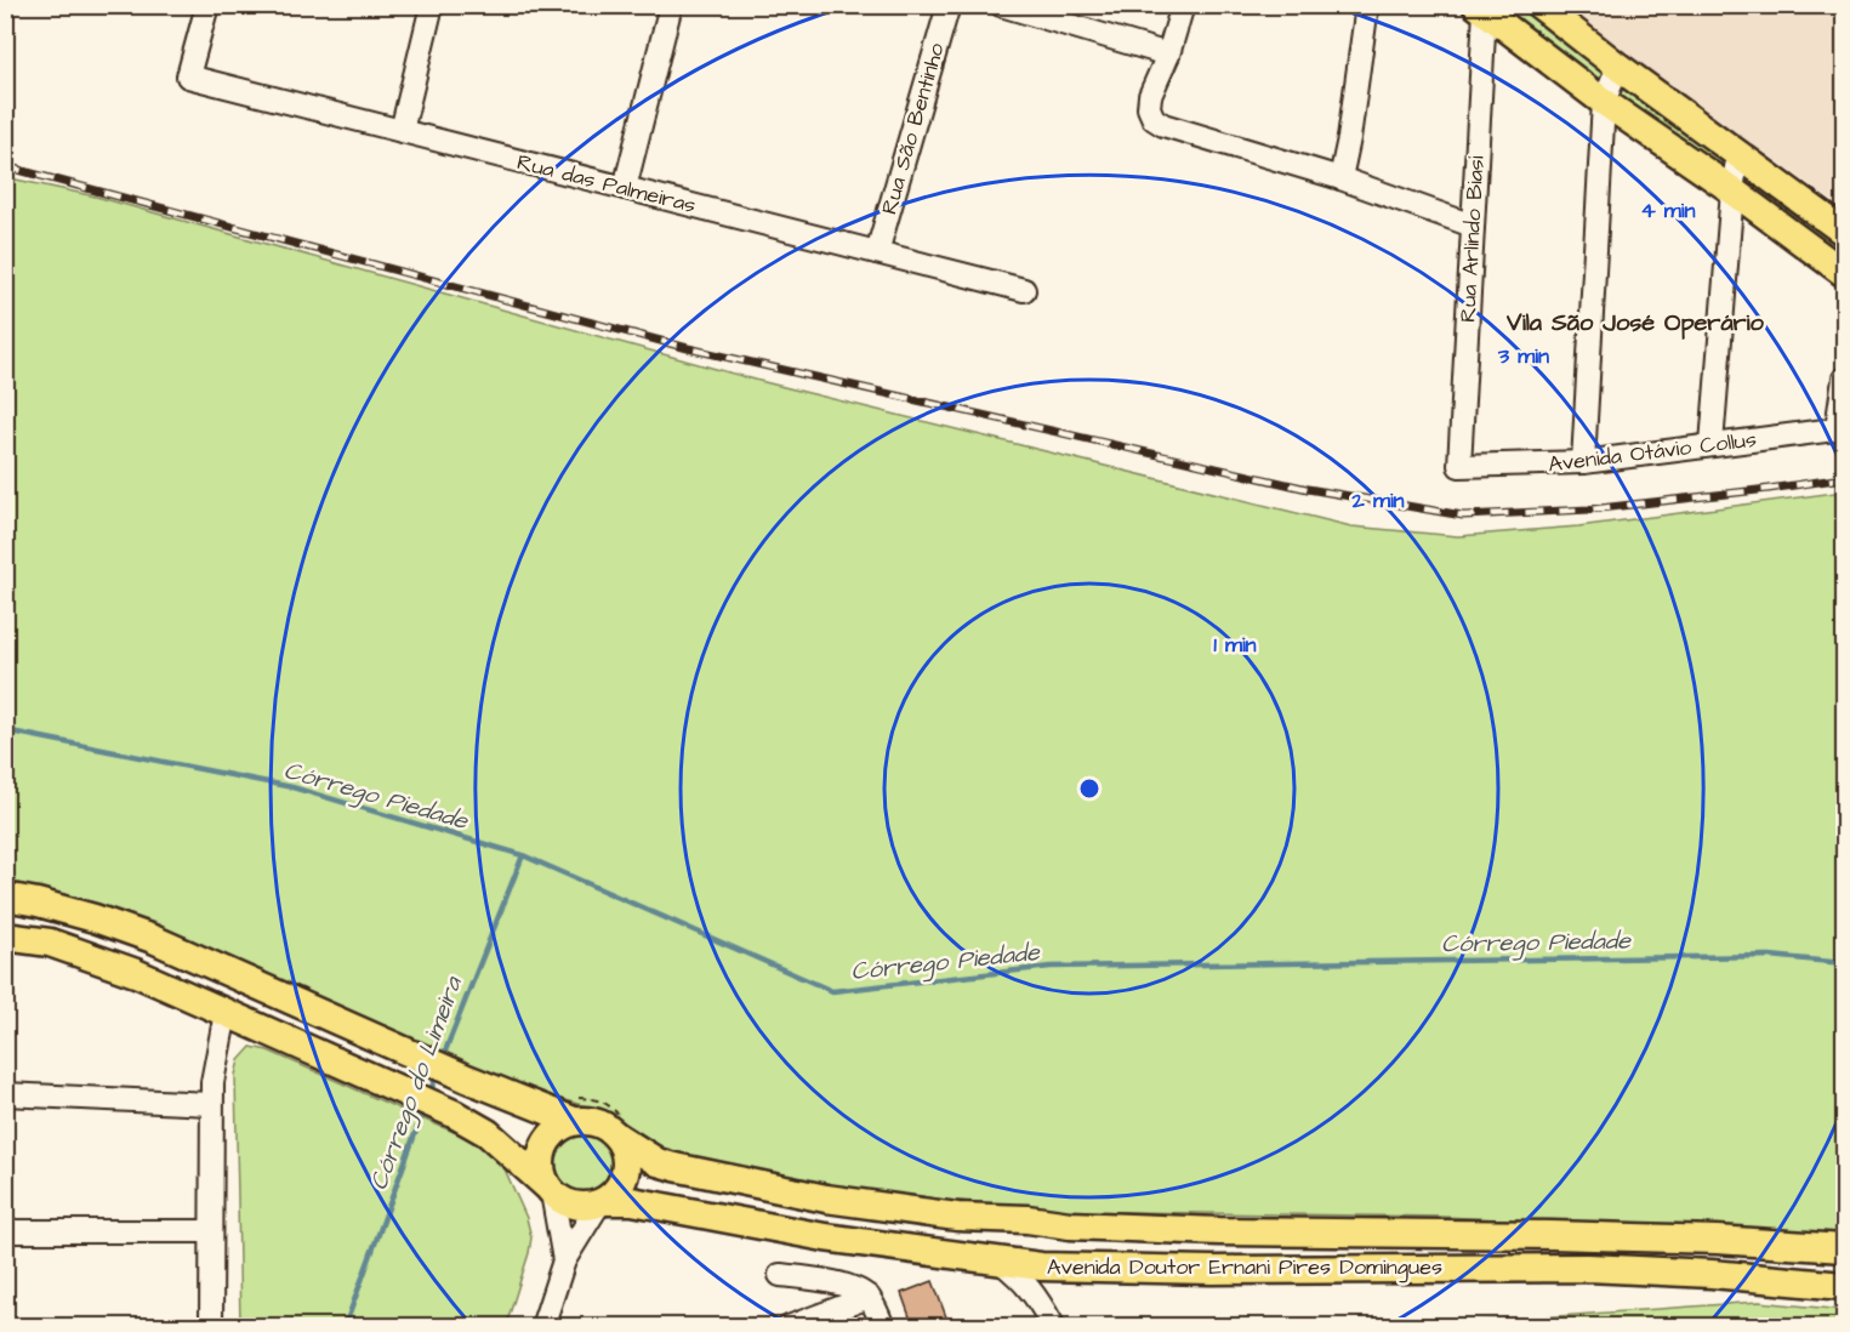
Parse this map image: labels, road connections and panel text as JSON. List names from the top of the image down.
{
  "streets": {
    "main road": ["Avenida Doutor Ernani Pires Domingues"],
    "street": [
      "Rua São Bentinho",
      "Rua das Palmeiras",
      "Rua Arlindo Biasi",
      "Avenida Otávio Collus"
    ]
  },
  "crossings": [
    ["Rua São Bentinho", "Rua das Palmeiras"],
    ["Rua Arlindo Biasi", "Avenida Otávio Collus"]
  ],
  "districts": ["Vila São José Operário"],
  "water": ["Córrego Piedade", "Córrego do Limeira"],
  "rings": [
    "4 min",
    "3 min",
    "2 min",
    "1 min"
  ]
}
